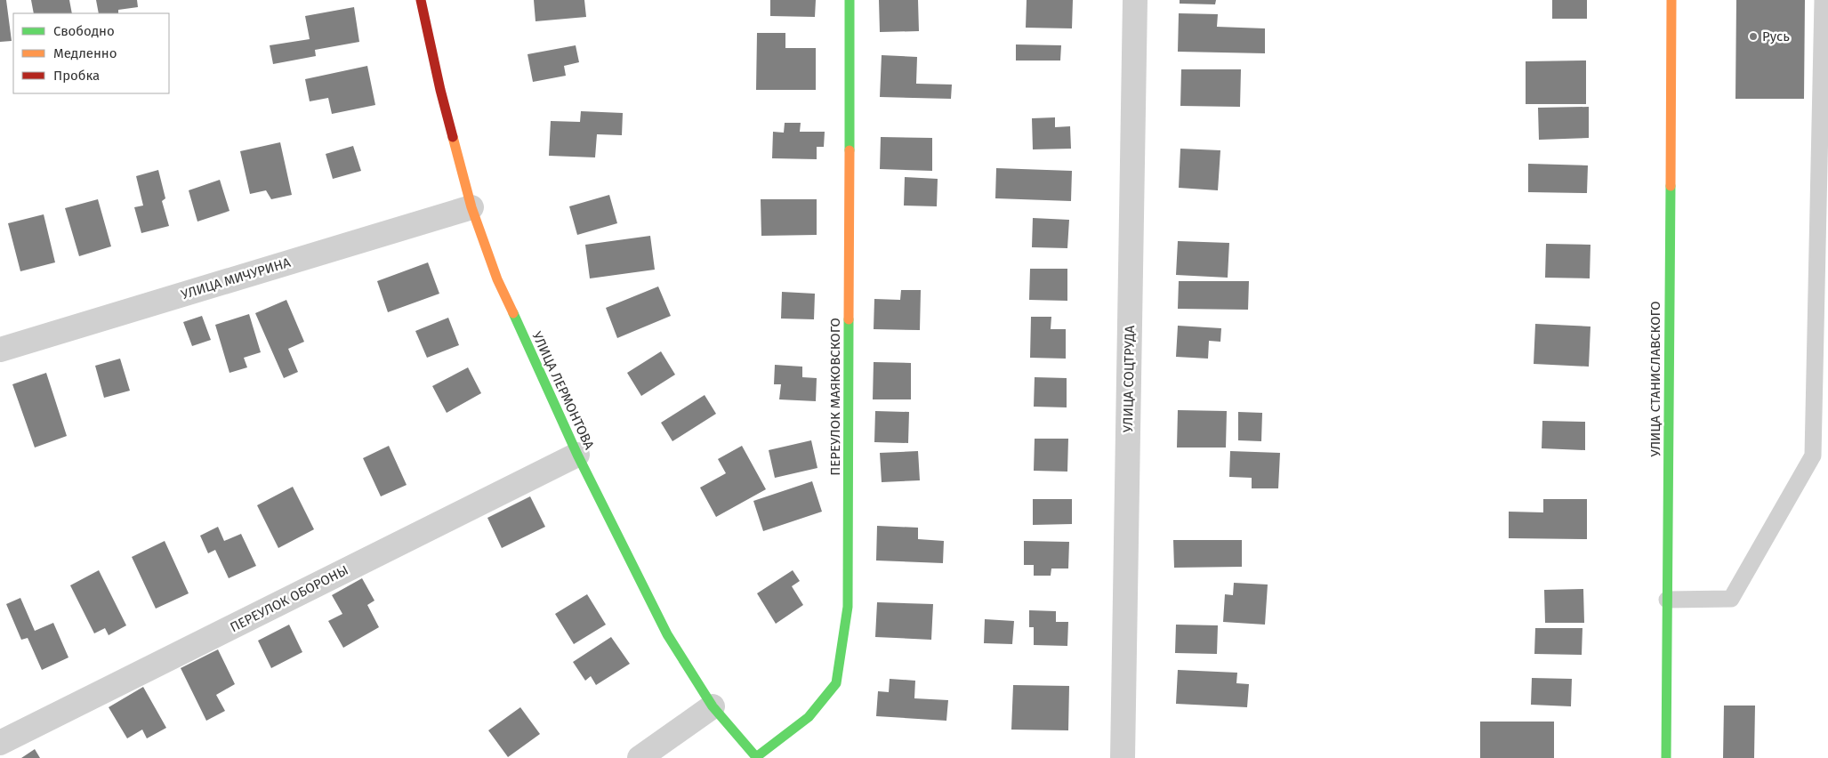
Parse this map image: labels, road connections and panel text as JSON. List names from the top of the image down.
{
  "streets": {
    "street": [
      "УЛИЦА МИЧУРИНА",
      "УЛИЦА СОЦТРУДА",
      "УЛИЦА СТАНИСЛАВСКОГО",
      "УЛИЦА ЛЕРМОНТОВА",
      "ПЕРЕУЛОК МАЯКОВСКОГО",
      "ПЕРЕУЛОК ОБОРОНЫ"
    ]
  },
  "crossings": [
    ["УЛИЦА МИЧУРИНА", "УЛИЦА ЛЕРМОНТОВА"],
    ["УЛИЦА ЛЕРМОНТОВА", "ПЕРЕУЛОК МАЯКОВСКОГО"],
    ["УЛИЦА ЛЕРМОНТОВА", "ПЕРЕУЛОК ОБОРОНЫ"]
  ],
  "places": ["Русь"],
  "legend": ["Свободно", "Медленно", "Пробка"]
}
